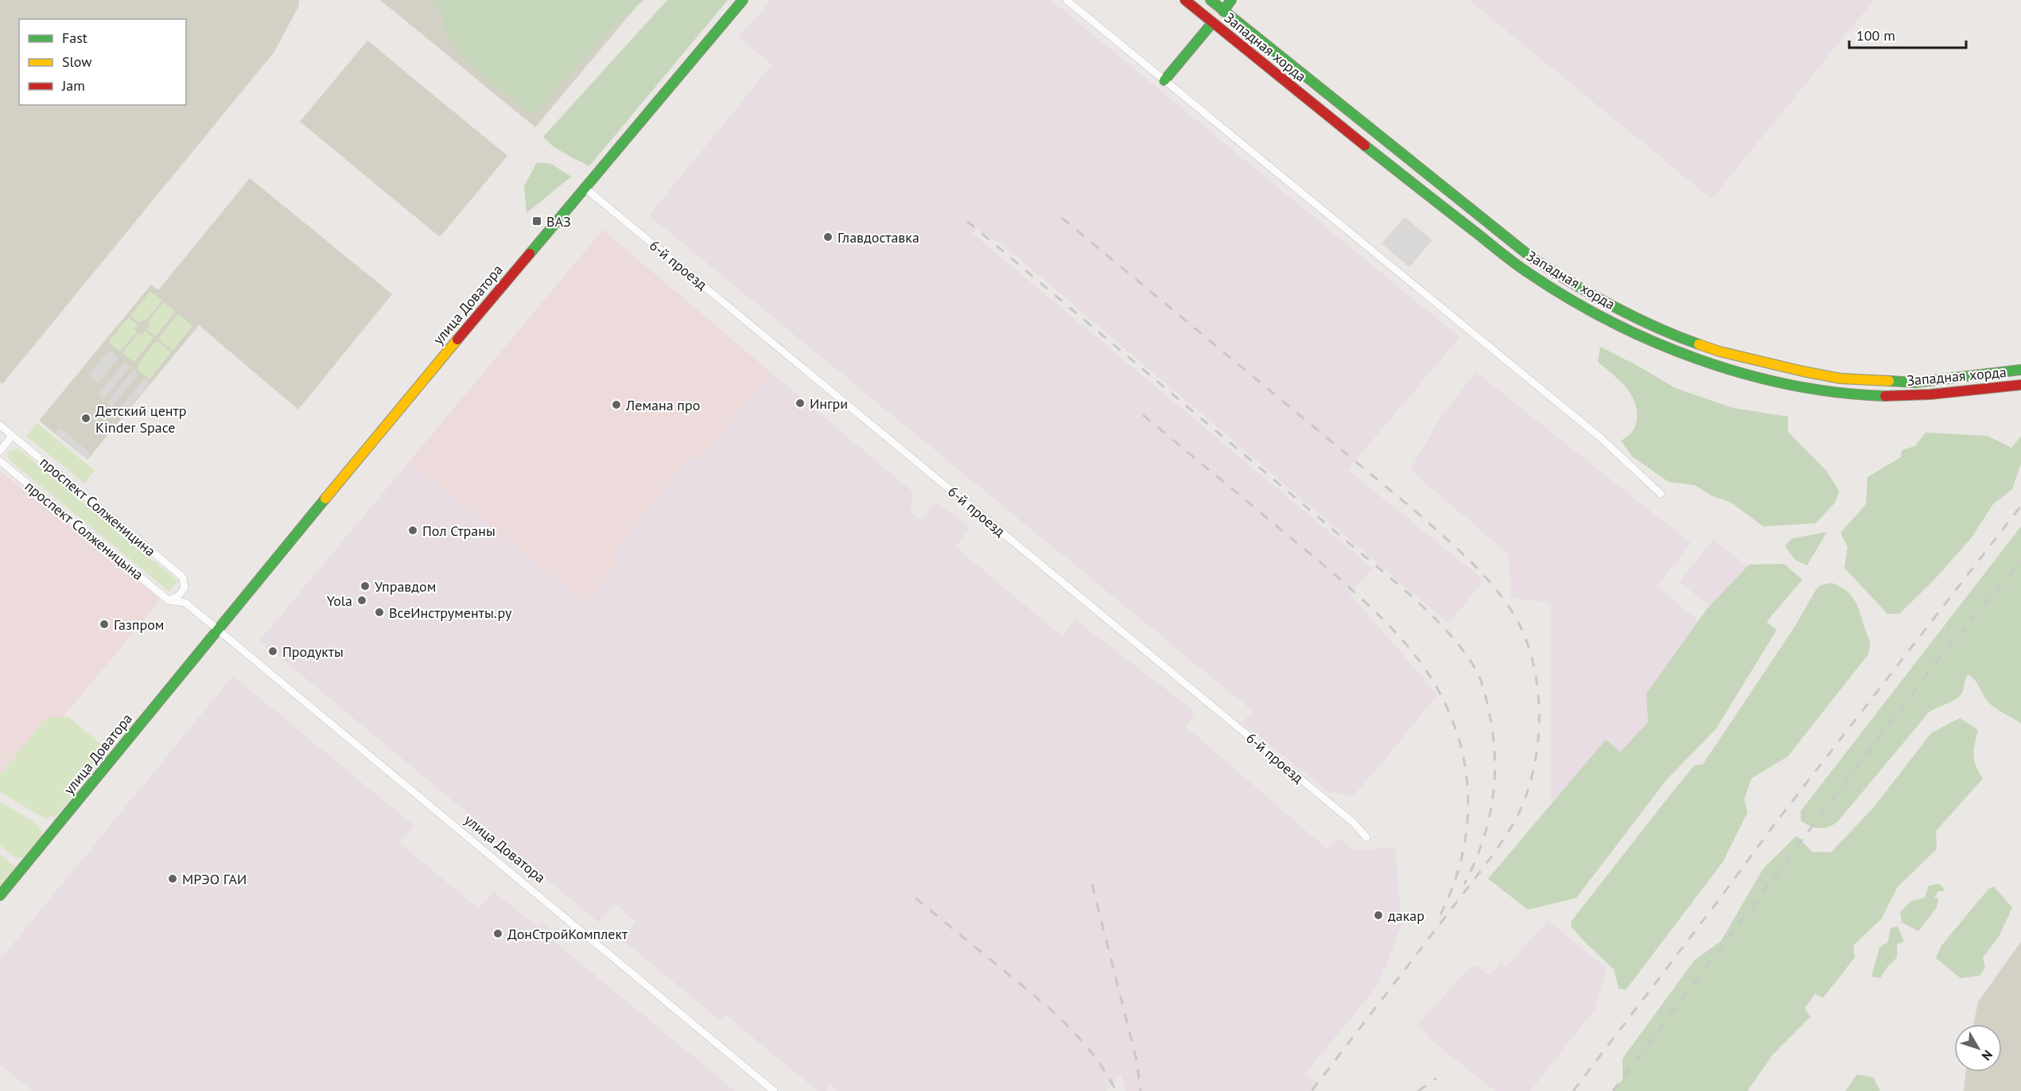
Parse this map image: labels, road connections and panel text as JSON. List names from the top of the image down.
{
  "streets": {
    "main road": ["Западная хорда", "улица Доватора"],
    "street": ["6-й проезд", "проспект Солженицина", "проспект Солженицына"]
  },
  "crossings": [
    ["6-й проезд", "улица Доватора"]
  ],
  "places": {
    "transit": ["ВАЗ"],
    "other": [
      "Главдоставка",
      "Ингри",
      "Лемана про",
      "Детский центр Kinder Space",
      "Пол Страны",
      "Управдом",
      "Yola",
      "ВсеИнструменты.ру",
      "Газпром",
      "Продукты",
      "МРЭО ГАИ",
      "дакар",
      "ДонСтройКомплект"
    ]
  },
  "legend": ["Fast", "Slow", "Jam"],
  "scale_bar": "100 m",
  "north": "bottom right"
}
